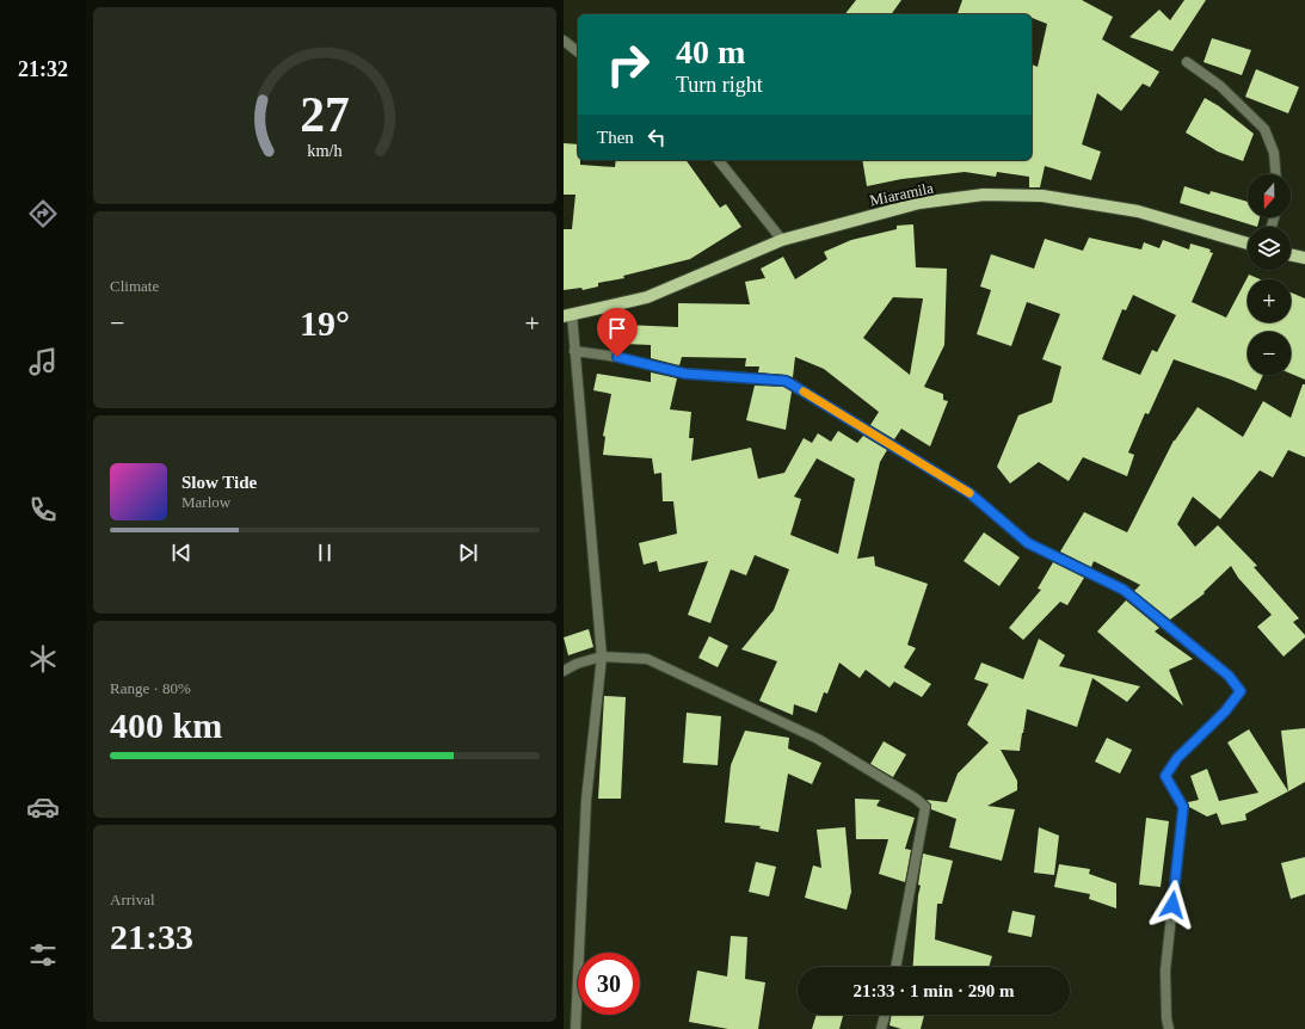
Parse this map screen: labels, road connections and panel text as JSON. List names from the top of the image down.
{
  "streets": {
    "main road": ["Miaramila"]
  },
  "north": "bottom",
  "page": {
    "tabs": "21:32",
    "turn": ["40 m", "Turn right"],
    "then": "Then",
    "map_buttons": ["+", "−"],
    "tile": [
      "Climate",
      ["Range · 80%", "400 km"],
      ["Arrival", "21:33"]
    ],
    "heat": ["−", "19°", "+"],
    "song": ["Slow Tide", "Marlow"],
    "limit": "30",
    "trip": "21:33 · 1 min · 290 m",
    "gauge": ["27", "km/h"]
  }
}
